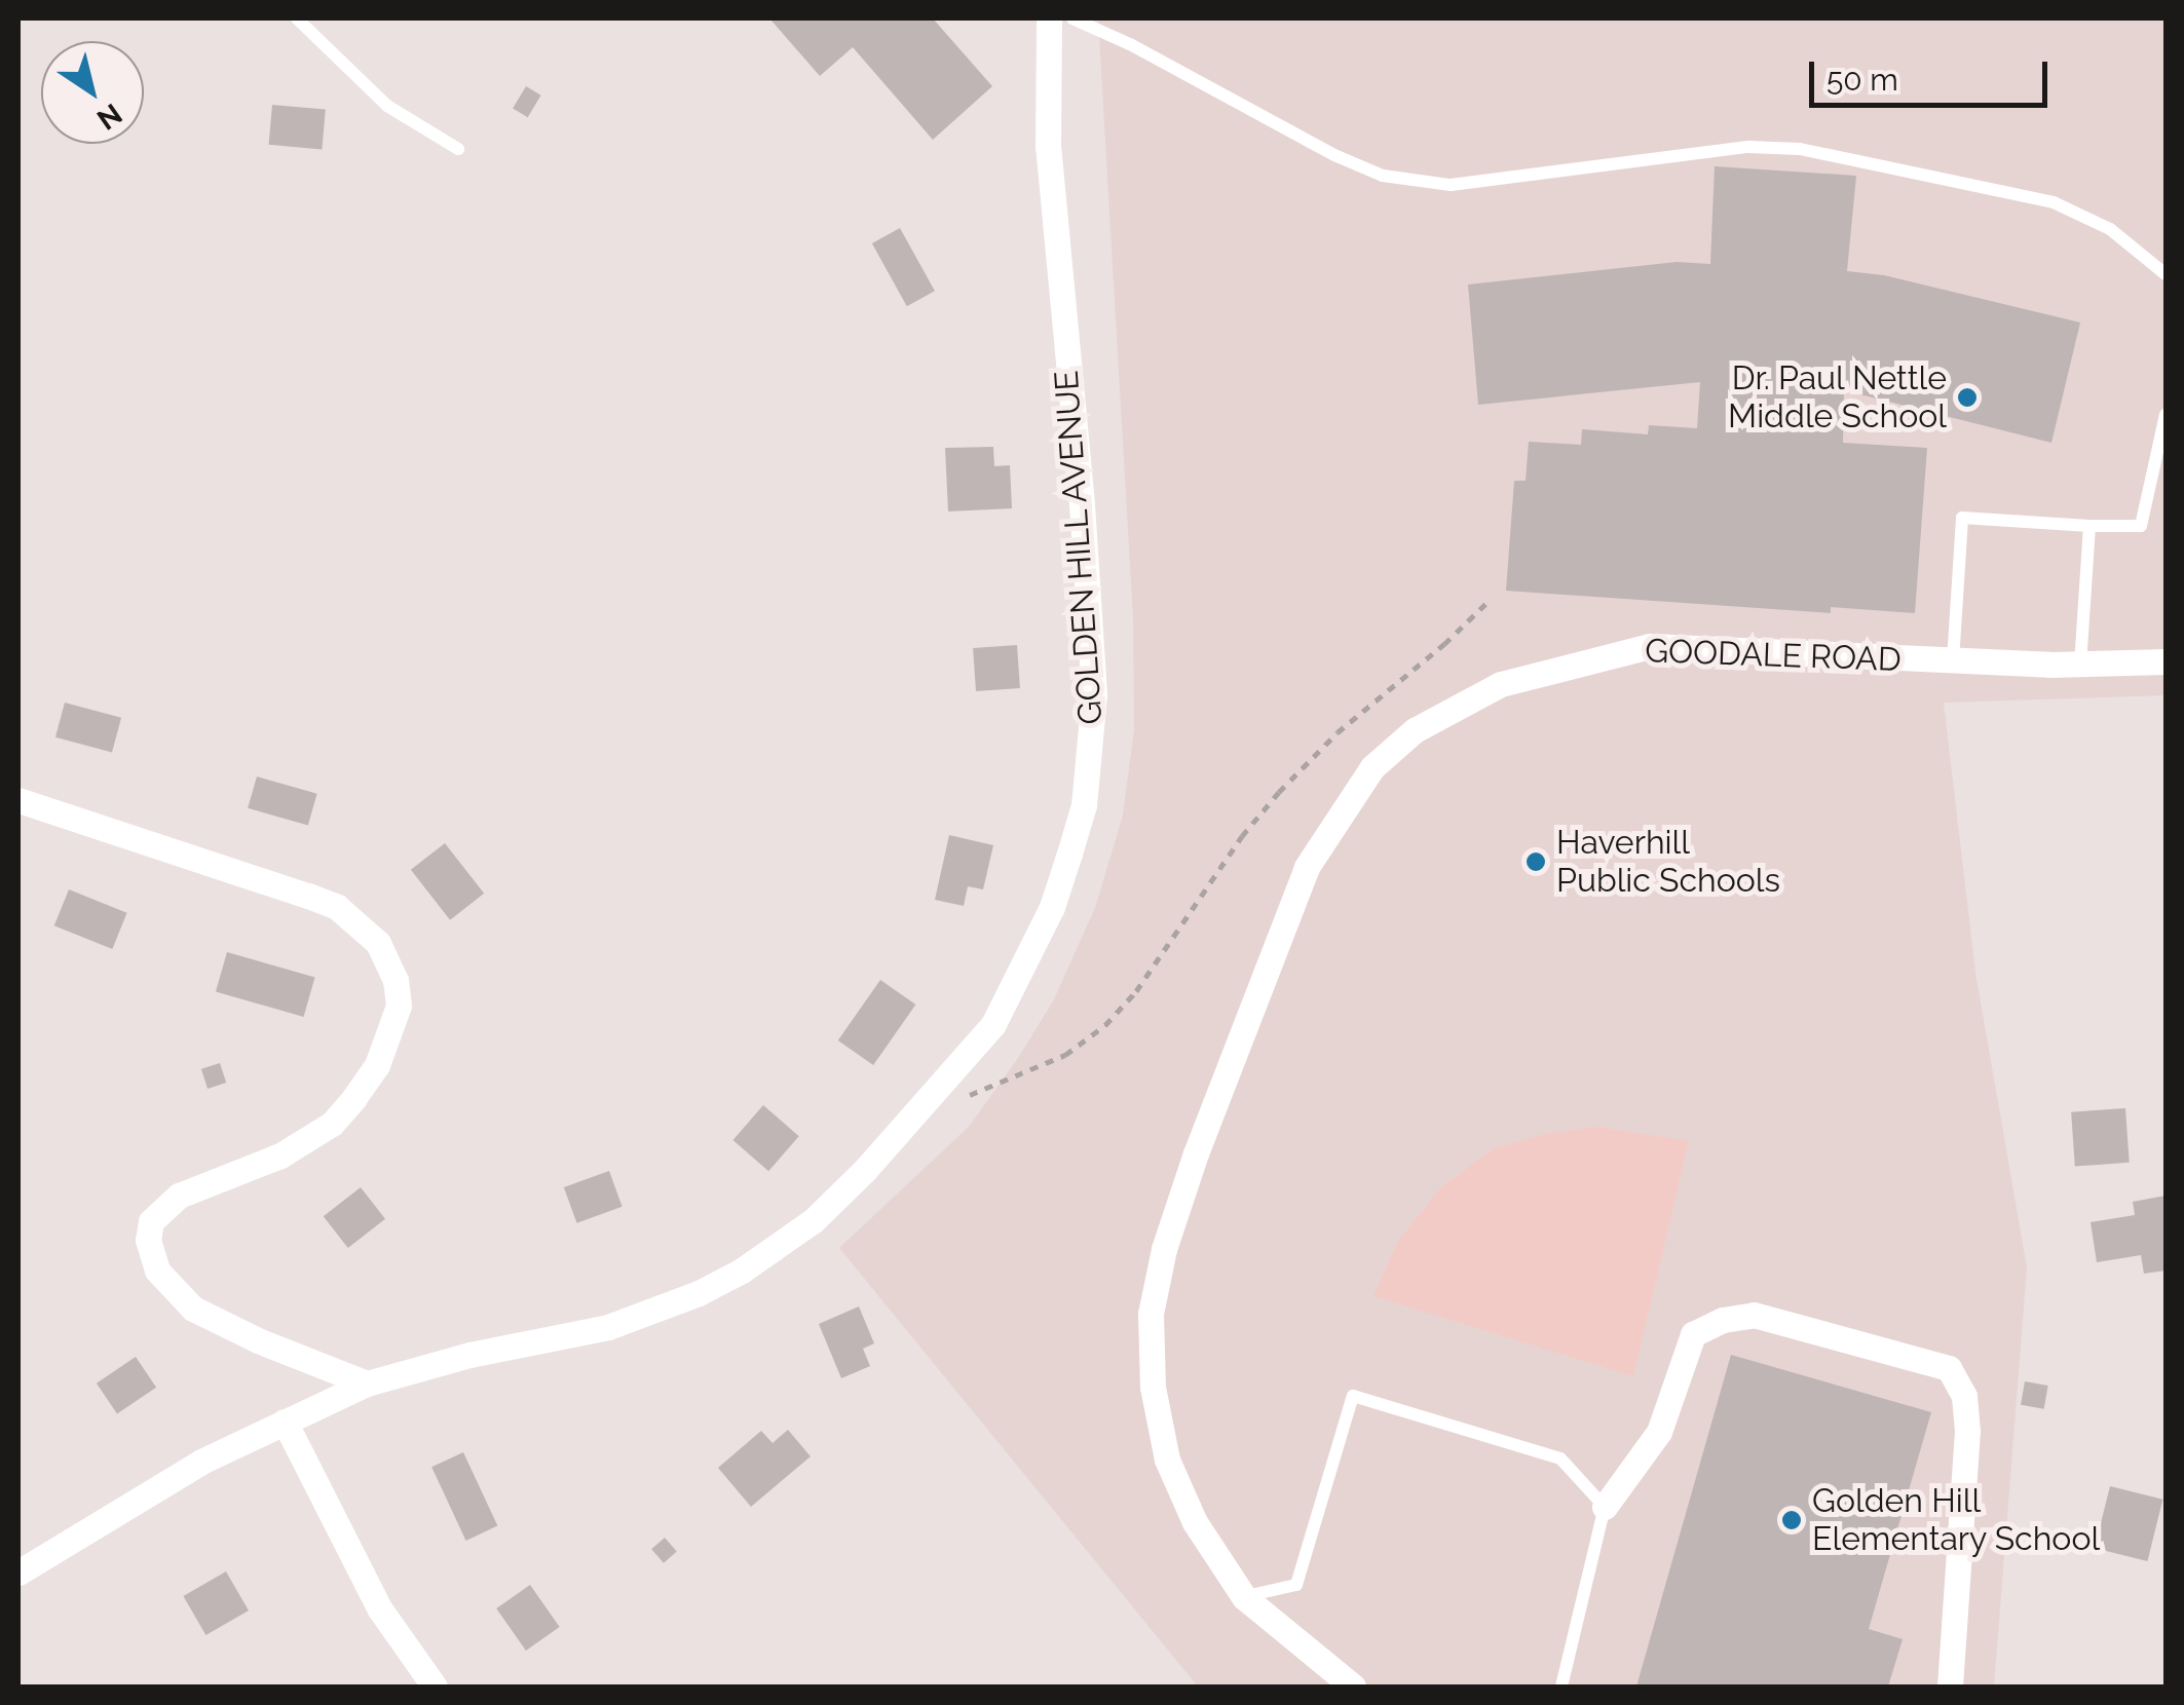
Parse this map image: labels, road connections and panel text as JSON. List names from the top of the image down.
{
  "streets": {
    "street": ["GOLDEN HILL AVENUE", "GOODALE ROAD"]
  },
  "places": ["Dr. Paul Nettle Middle School", "Haverhill Public Schools", "Golden Hill Elementary School"],
  "scale_bar": "50 m",
  "north": "bottom right"
}
